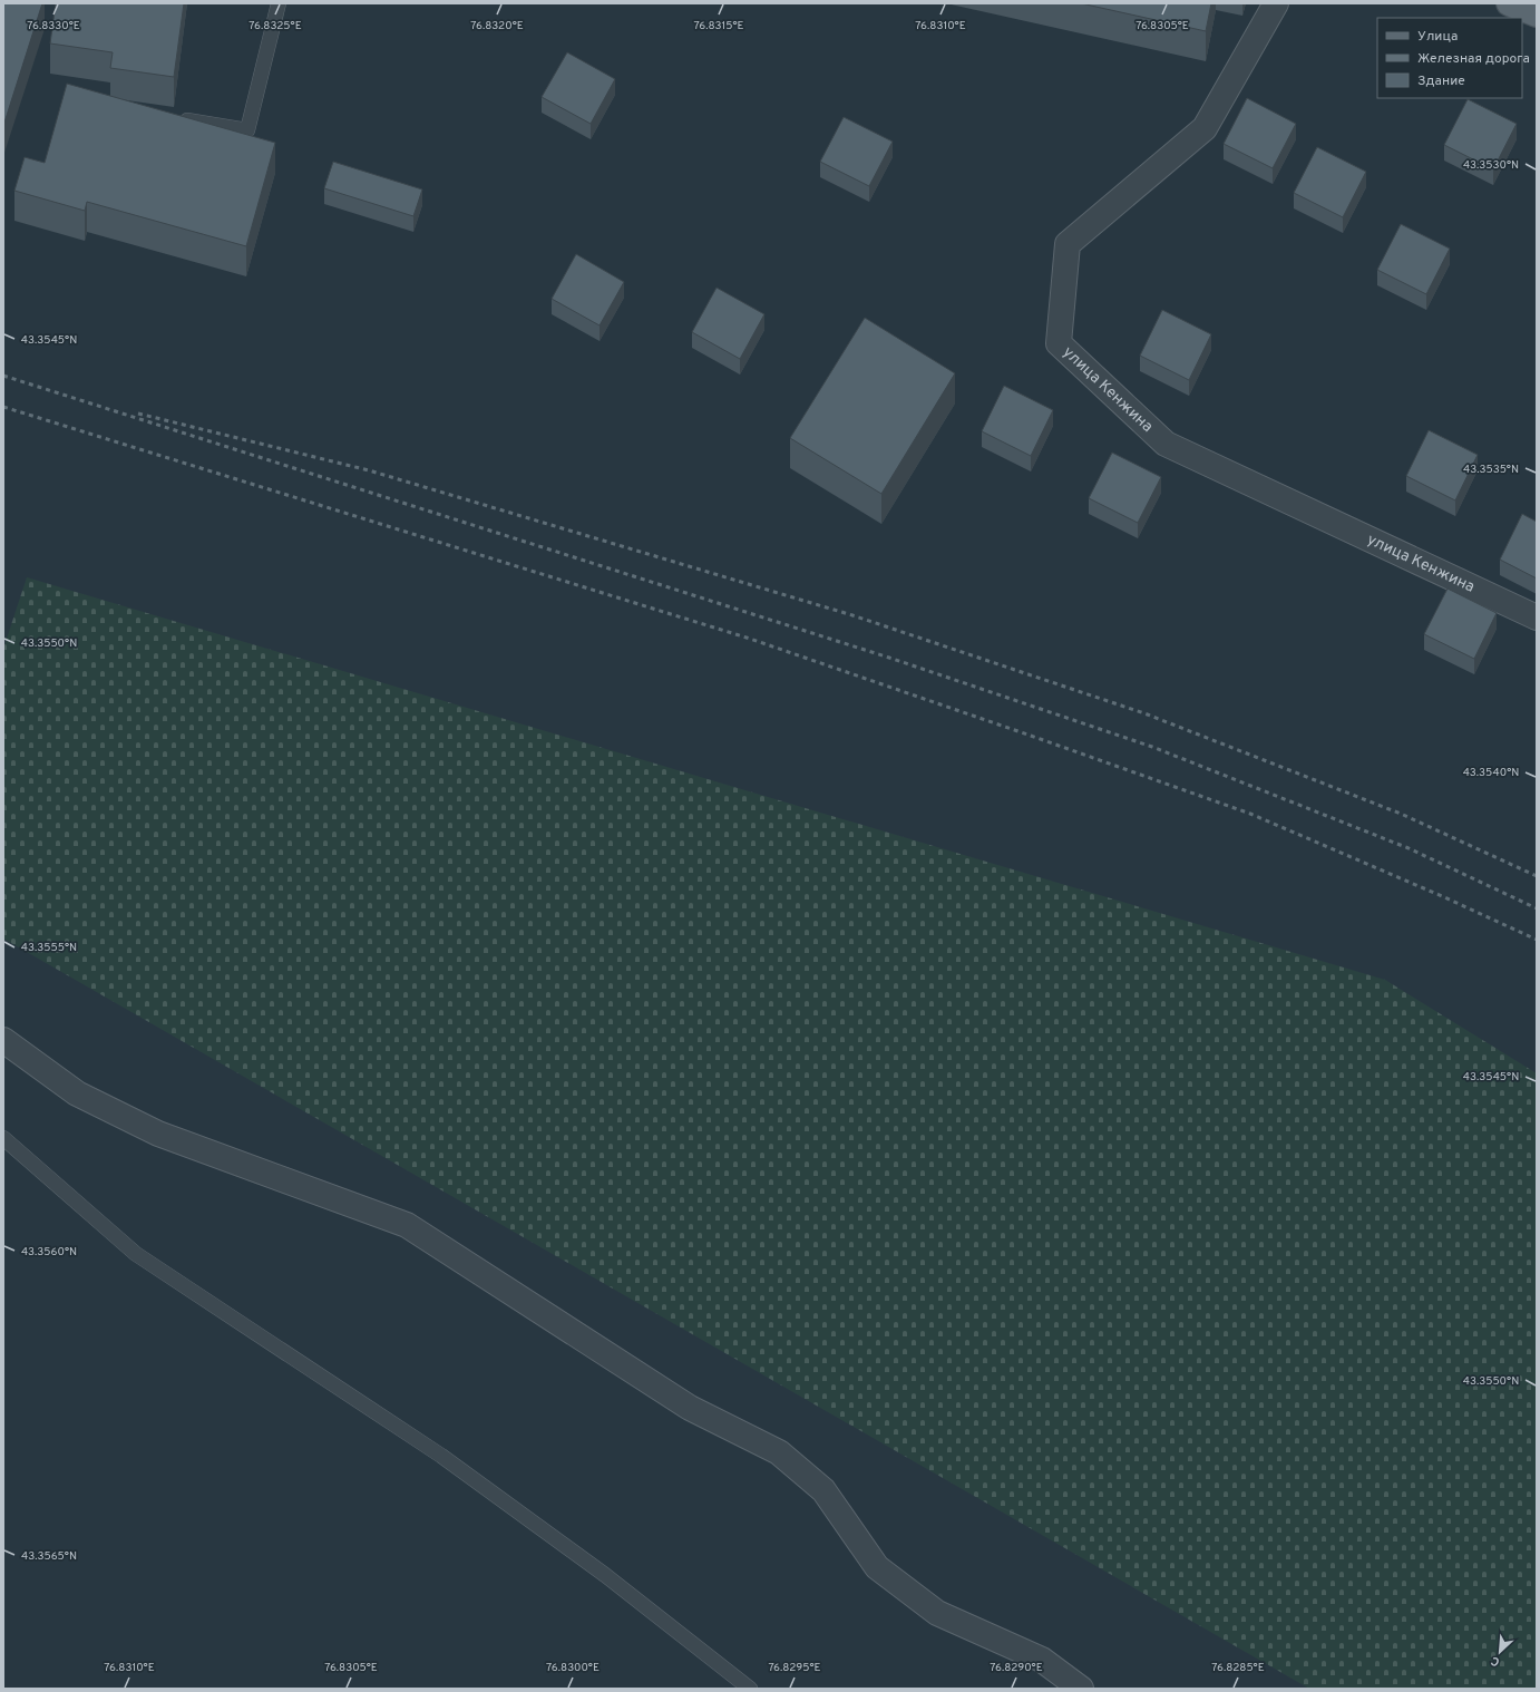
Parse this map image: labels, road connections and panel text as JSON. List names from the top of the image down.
{
  "streets": {
    "street": ["улица Кенжина"]
  },
  "legend": ["Улица", "Железная дорога", "Здание"],
  "north": "bottom left",
  "coordinates": [
    "76.8330°E",
    "76.8325°E",
    "76.8320°E",
    "76.8315°E",
    "76.8310°E",
    "76.8305°E",
    "43.3530°N",
    "43.3545°N",
    "43.3535°N",
    "43.3550°N",
    "43.3540°N",
    "43.3555°N",
    "43.3560°N",
    "43.3565°N",
    "76.8300°E",
    "76.8295°E",
    "76.8290°E",
    "76.8285°E"
  ]
}
